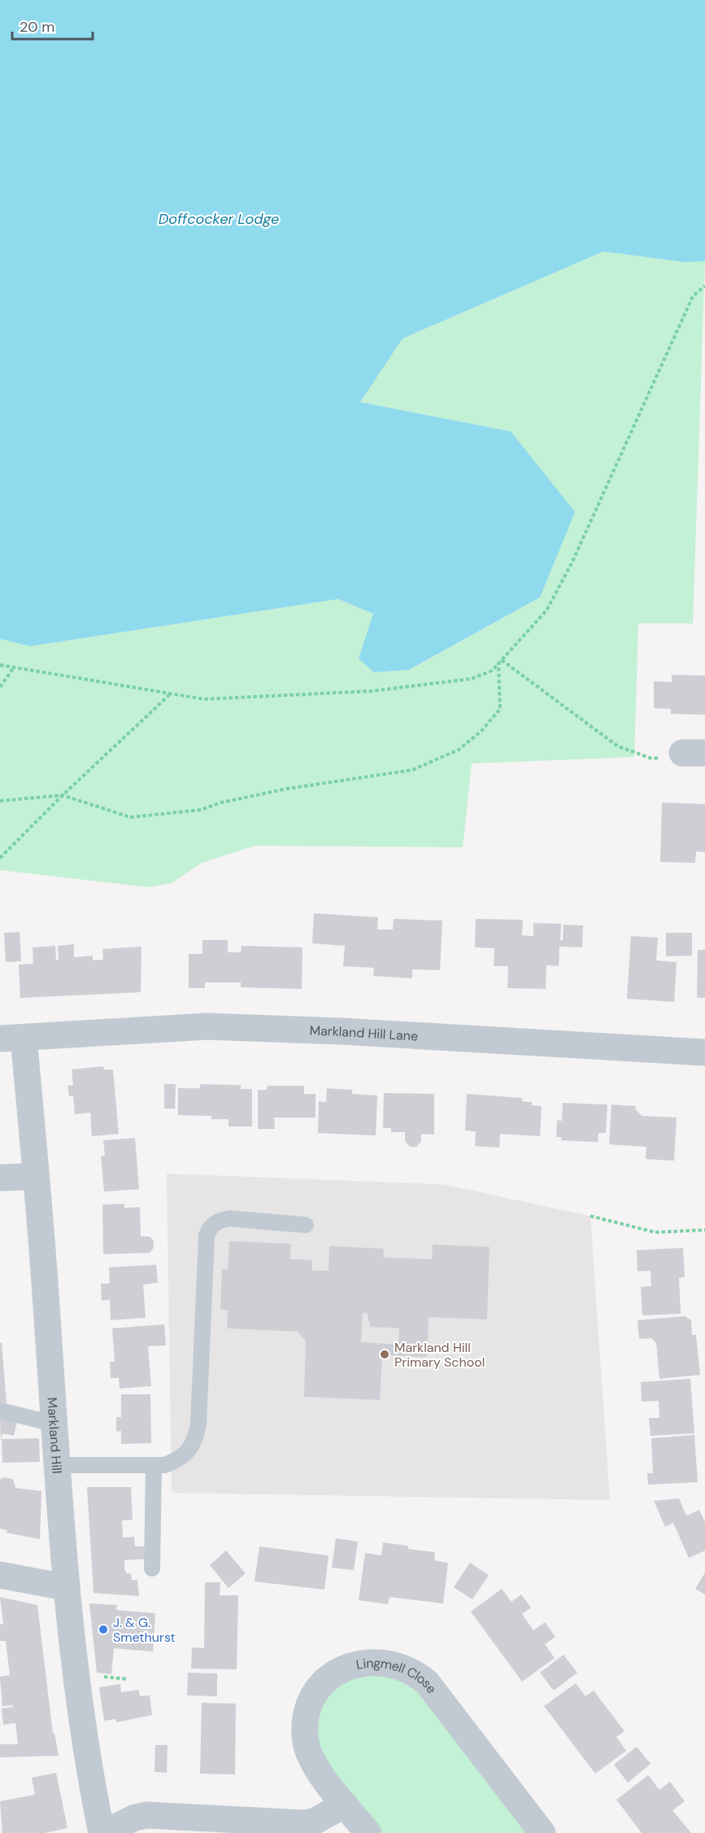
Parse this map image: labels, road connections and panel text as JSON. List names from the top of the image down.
{
  "streets": {
    "street": ["Markland Hill Lane", "Markland Hill", "Lingmell Close"]
  },
  "crossings": [
    ["Markland Hill Lane", "Markland Hill"]
  ],
  "water": ["Doffcocker Lodge"],
  "places": ["Markland Hill Primary School", "J. & G. Smethurst"],
  "scale_bar": "20 m"
}
